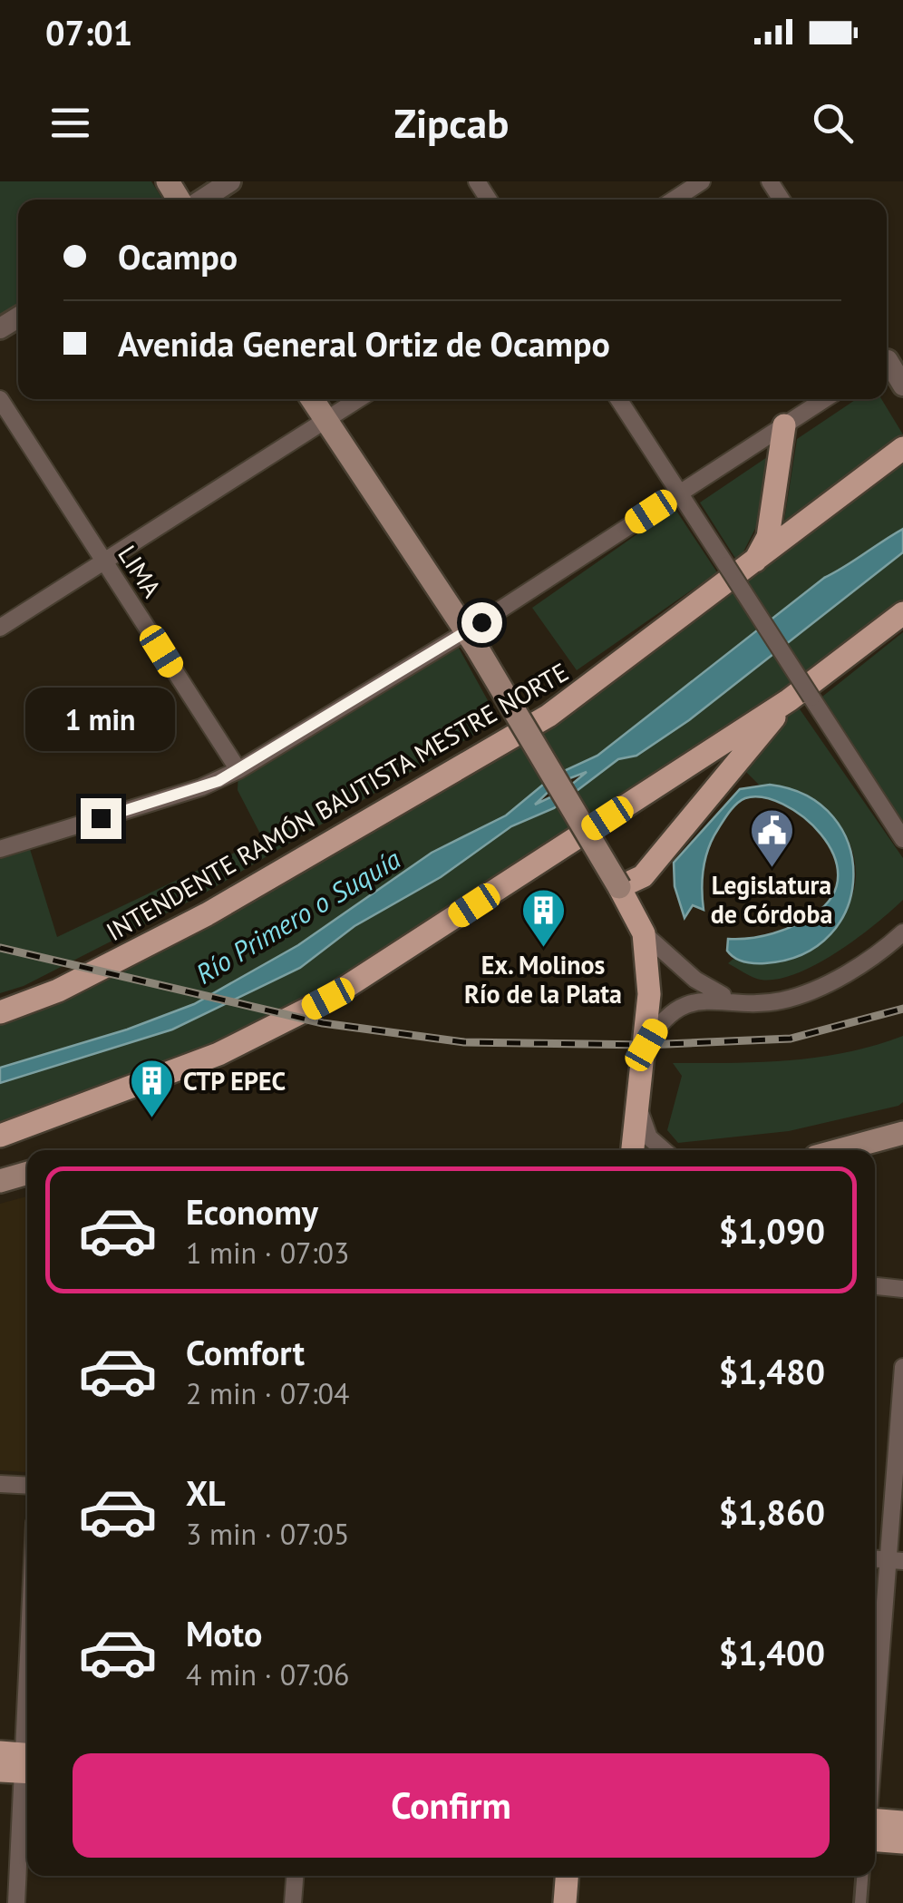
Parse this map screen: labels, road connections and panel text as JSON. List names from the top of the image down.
{
  "streets": {
    "main road": ["INTENDENTE RAMÓN BAUTISTA MESTRE NORTE"],
    "street": ["LIMA"]
  },
  "water": ["Río Primero o Suquía"],
  "places": {
    "public building": ["Legislatura de Córdoba"],
    "building": ["Ex. Molinos Río de la Plata", "CTP EPEC"]
  },
  "page": {
    "status": "07:01",
    "header": "Zipcab",
    "banner": ["Ocampo", "Avenida General Ortiz de Ocampo"],
    "bubble": "1 min",
    "list": [
      {
        "name": "Economy",
        "note": "1 min · 07:03",
        "value": "$1,090"
      },
      {
        "name": "Comfort",
        "note": "2 min · 07:04",
        "value": "$1,480"
      },
      {
        "name": "XL",
        "note": "3 min · 07:05",
        "value": "$1,860"
      },
      {
        "name": "Moto",
        "note": "4 min · 07:06",
        "value": "$1,400"
      }
    ],
    "buttons": "Confirm"
  }
}
